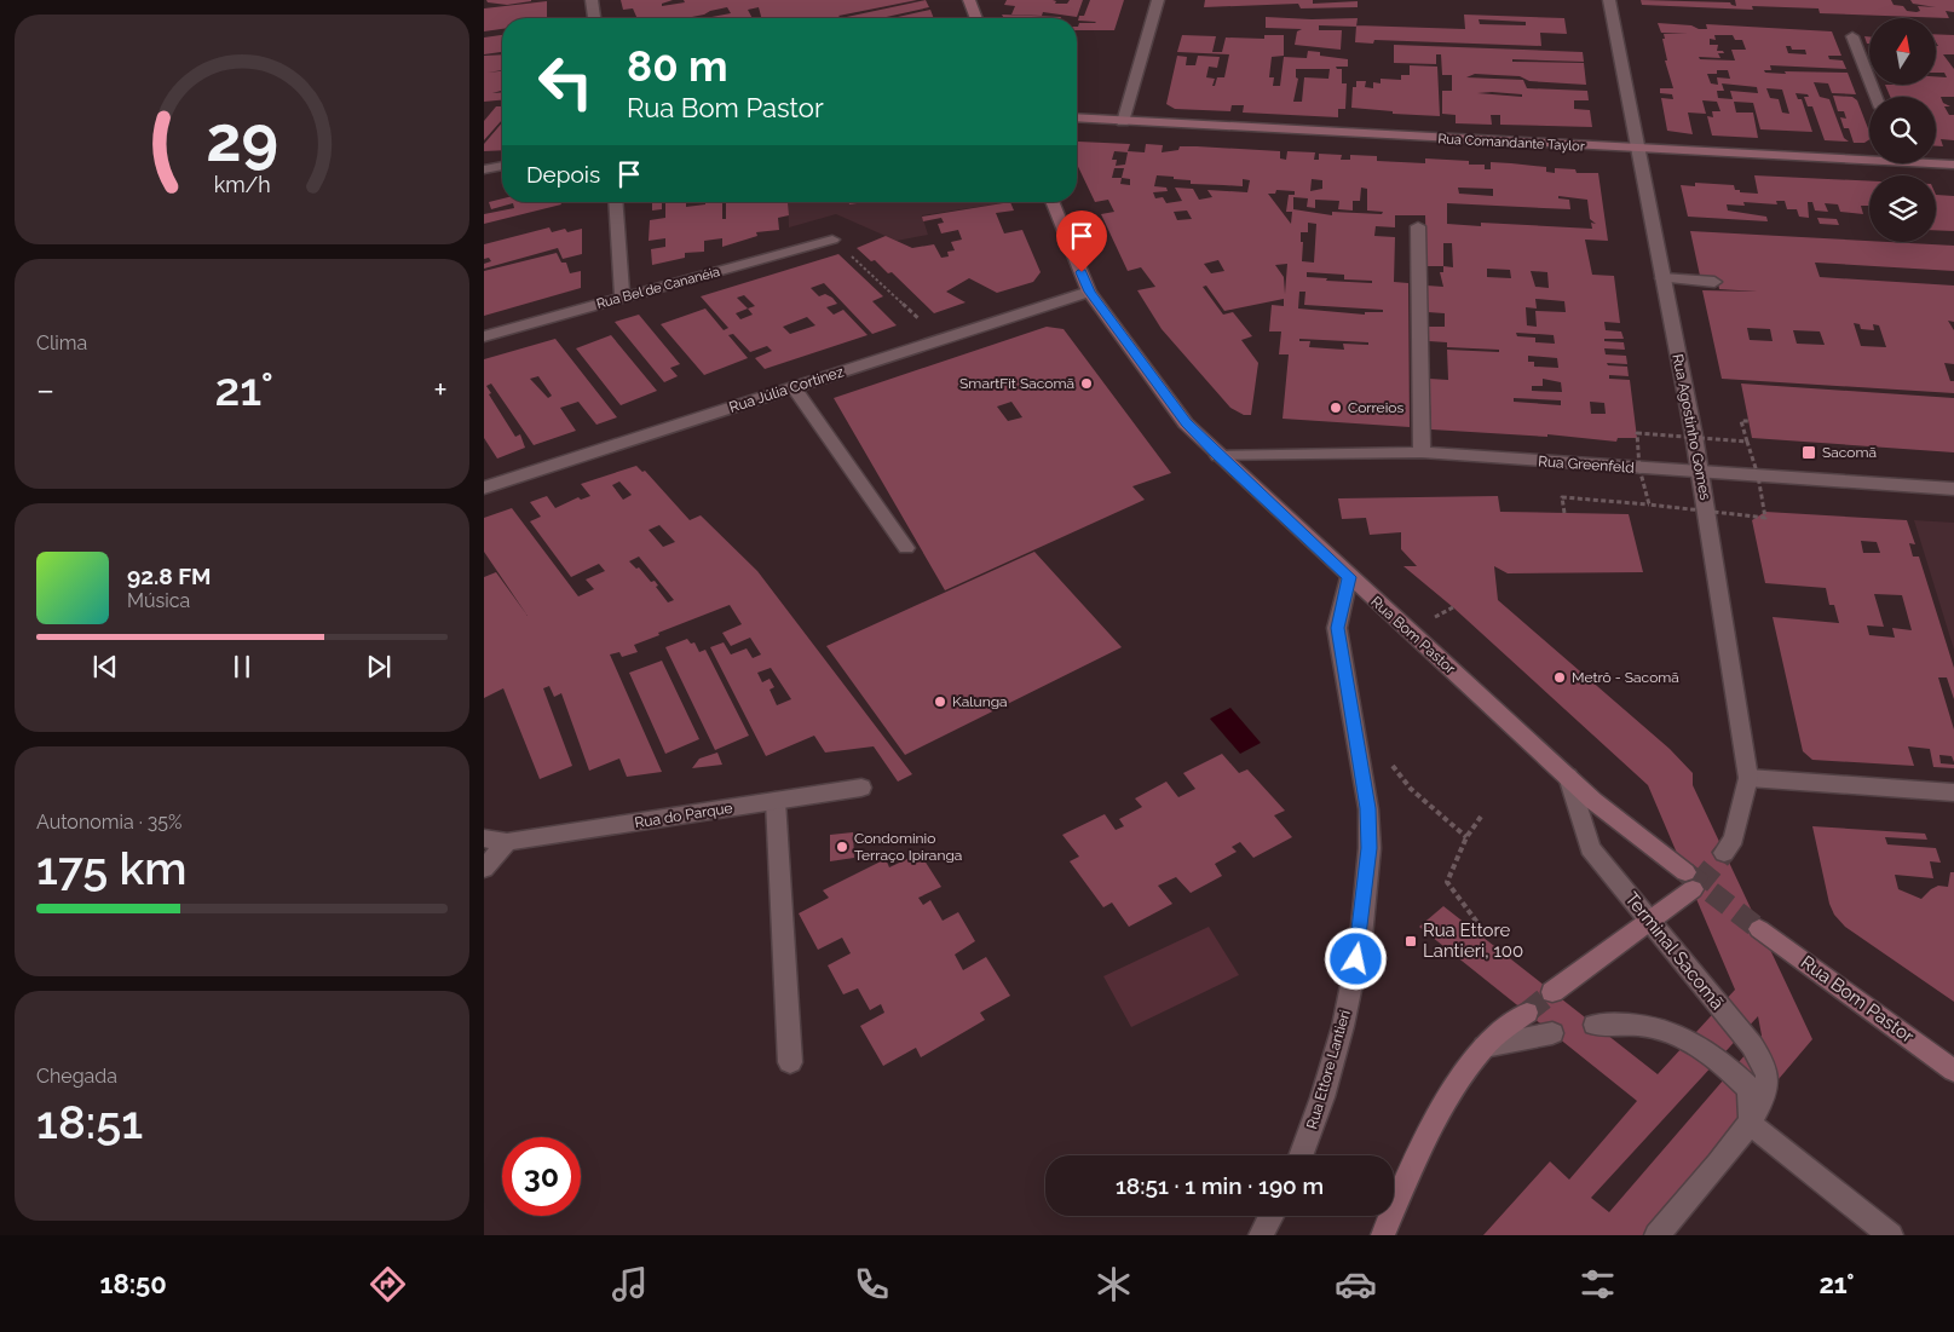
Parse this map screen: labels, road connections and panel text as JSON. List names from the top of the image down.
{
  "streets": {
    "main road": ["Rua Comandante Taylor", "Rua Bom Pastor"],
    "street": [
      "Rua Bel de Cananéia",
      "Rua Júlia Cortinez",
      "Rua Agostinho Gomes",
      "Rua Greenfeld",
      "Rua do Parque",
      "Terminal Sacomã",
      "Rua Ettore Lantieri"
    ]
  },
  "crossings": [
    ["Rua Comandante Taylor", "Rua Agostinho Gomes"],
    ["Rua Júlia Cortinez", "Rua Bom Pastor"],
    ["Rua Agostinho Gomes", "Rua Greenfeld"],
    ["Rua Greenfeld", "Rua Bom Pastor"],
    ["Rua Bom Pastor", "Terminal Sacomã"],
    ["Rua Bom Pastor", "Rua Ettore Lantieri"]
  ],
  "places": {
    "other": [
      "SmartFit Sacomã",
      "Correios",
      "Metrô - Sacomã",
      "Kalunga",
      "Condominio Terraço Ipiranga"
    ],
    "transit": ["Sacomã", "Rua Ettore Lantieri, 100"]
  },
  "north": "top",
  "page": {
    "turn": ["80 m", "Rua Bom Pastor"],
    "then": "Depois",
    "tile": [
      "Clima",
      ["Autonomia · 35%", "175 km"],
      ["Chegada", "18:51"]
    ],
    "heat": ["−", "21°", "+"],
    "song": ["92.8 FM", "Música"],
    "limit": "30",
    "trip": "18:51 · 1 min · 190 m",
    "tabs": ["18:50", "21°"],
    "gauge": ["29", "km/h"]
  }
}
